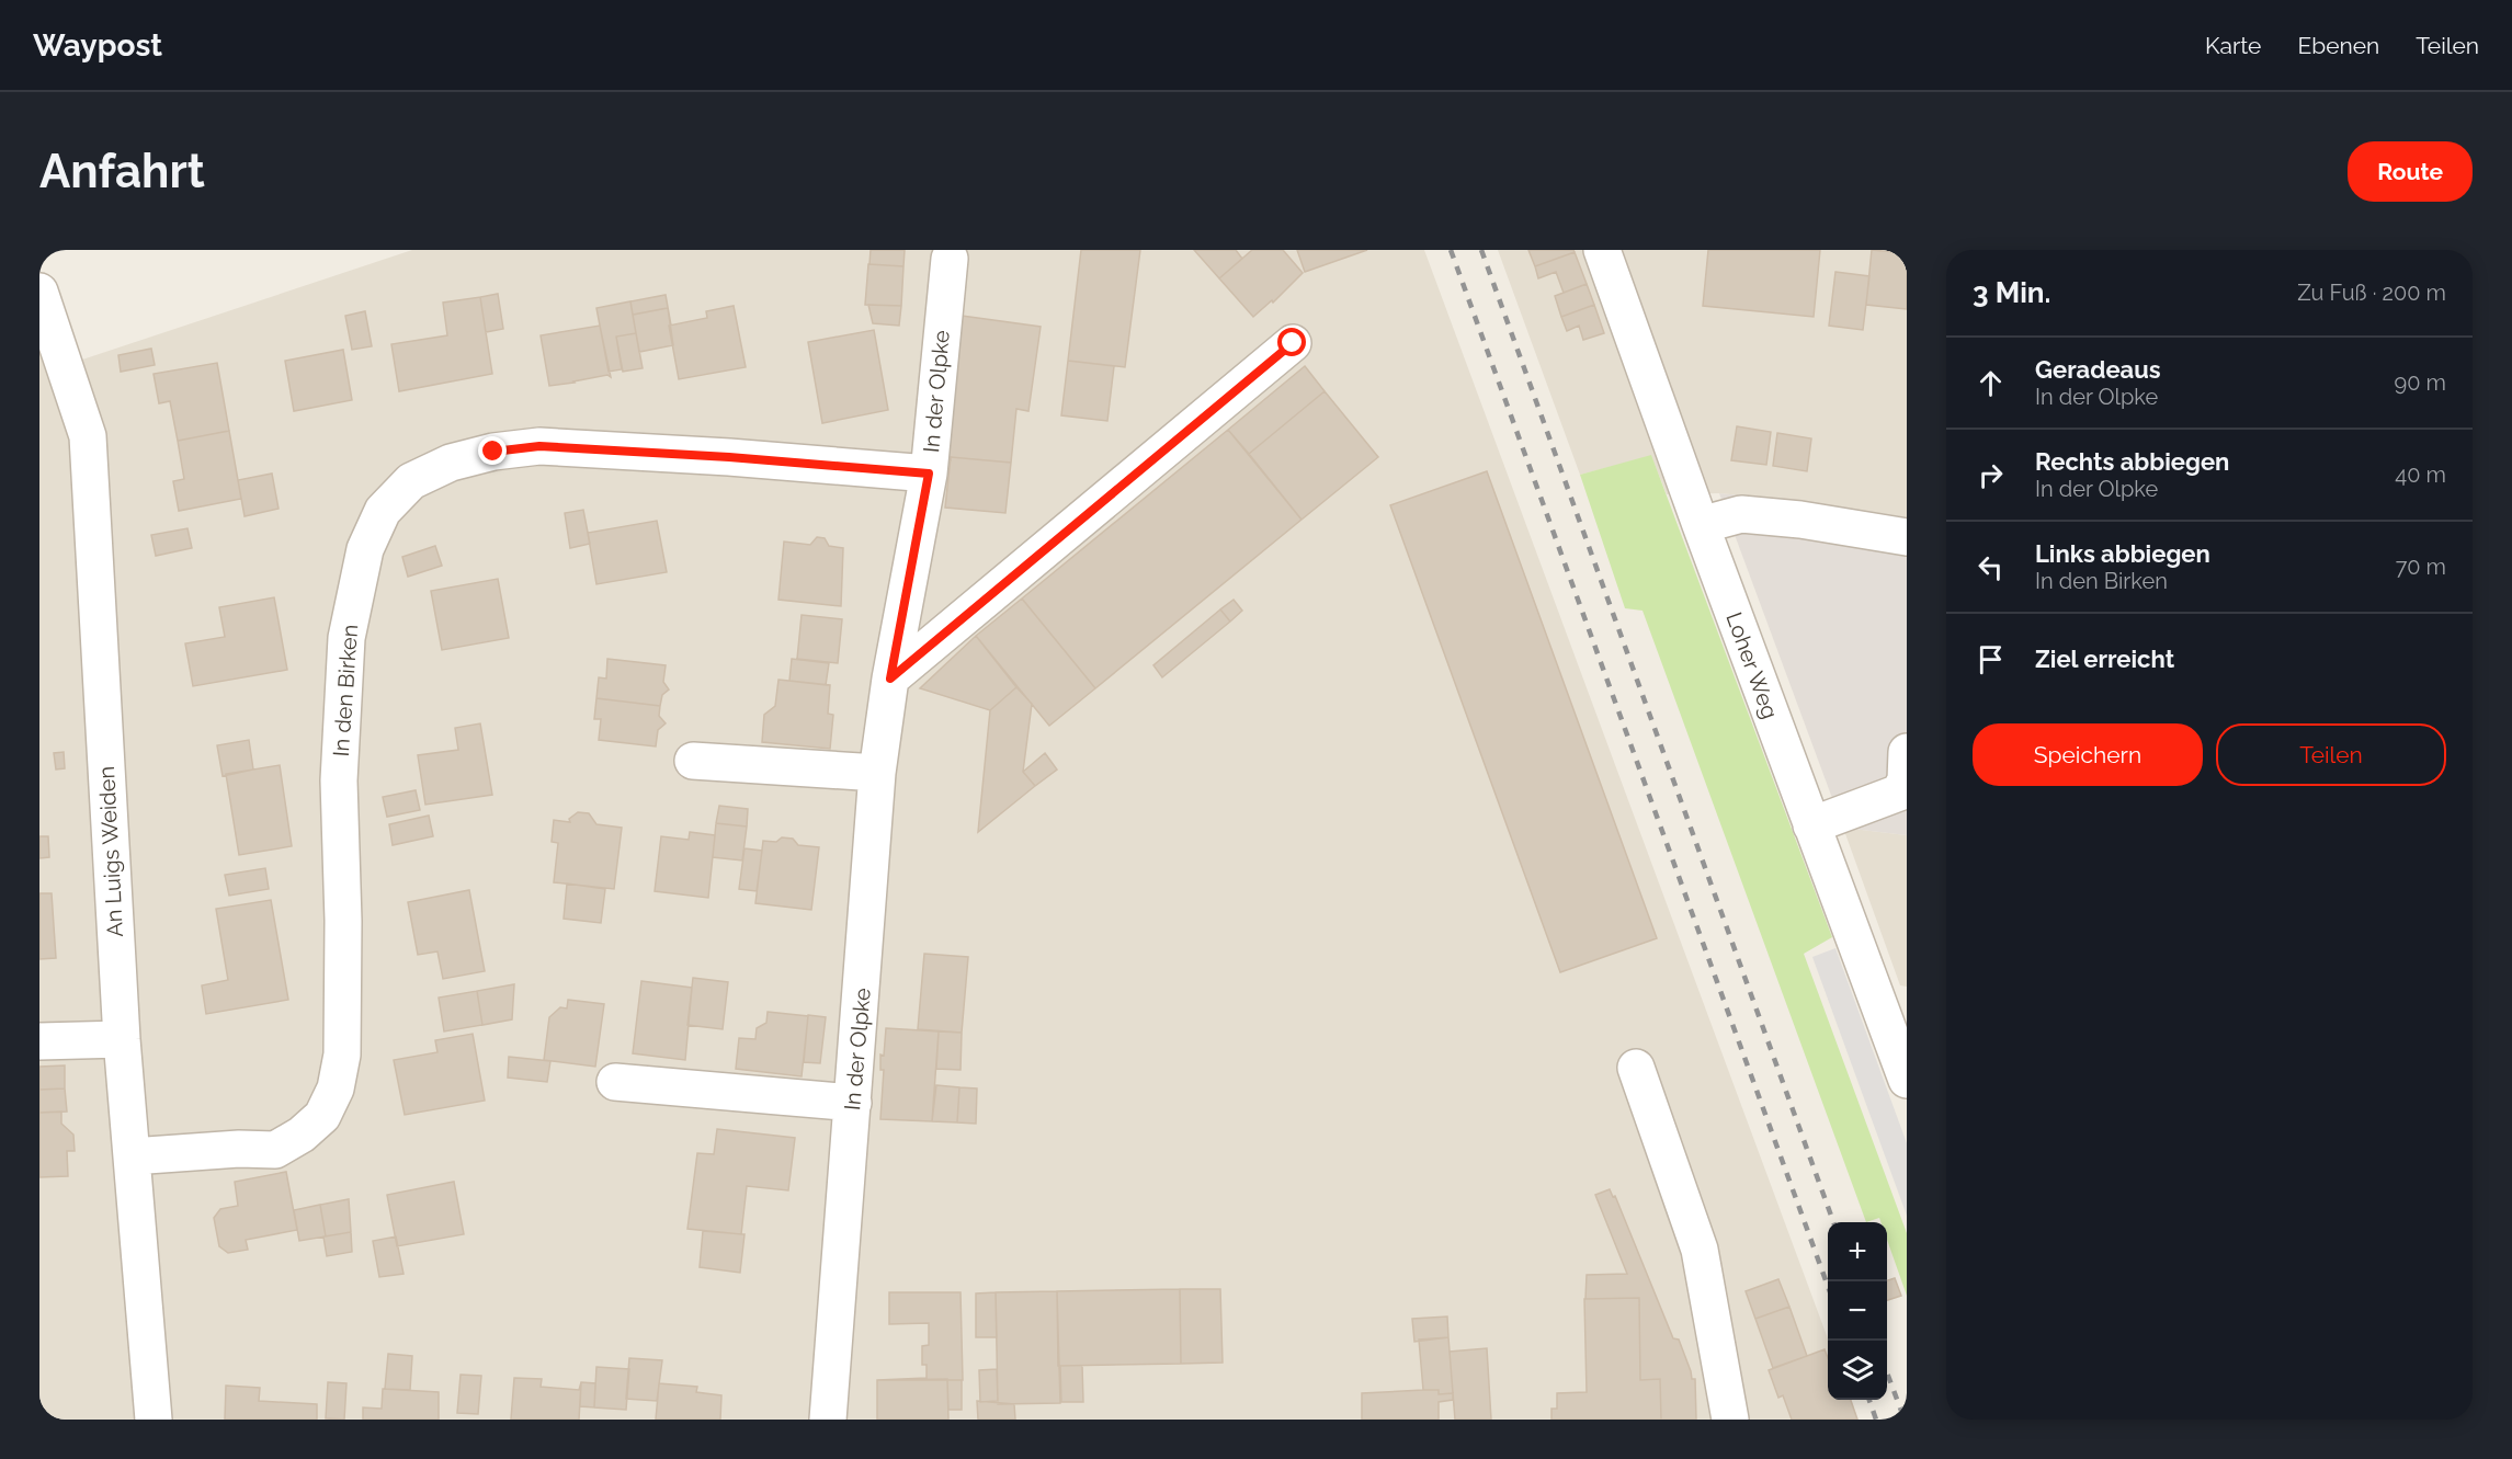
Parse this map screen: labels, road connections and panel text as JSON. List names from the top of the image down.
{
  "streets": {
    "street": [
      "In der Olpke",
      "Loher Weg",
      "In den Birken",
      "An Luigs Weiden"
    ]
  },
  "crossings": [
    ["In der Olpke", "In den Birken"],
    ["In den Birken", "An Luigs Weiden"]
  ],
  "page": {
    "header": "Waypost",
    "nav": ["Karte", "Ebenen", "Teilen"],
    "buttons": [
      "Route",
      ["Speichern", "Teilen"]
    ],
    "title": "Anfahrt",
    "heading": ["3 Min.", "Zu Fuß · 200 m"],
    "list": [
      ["Geradeaus", "In der Olpke", "90 m"],
      ["Rechts abbiegen", "In der Olpke", "40 m"],
      ["Links abbiegen", "In den Birken", "70 m"],
      "Ziel erreicht"
    ],
    "map_buttons": ["+", "−"]
  }
}
